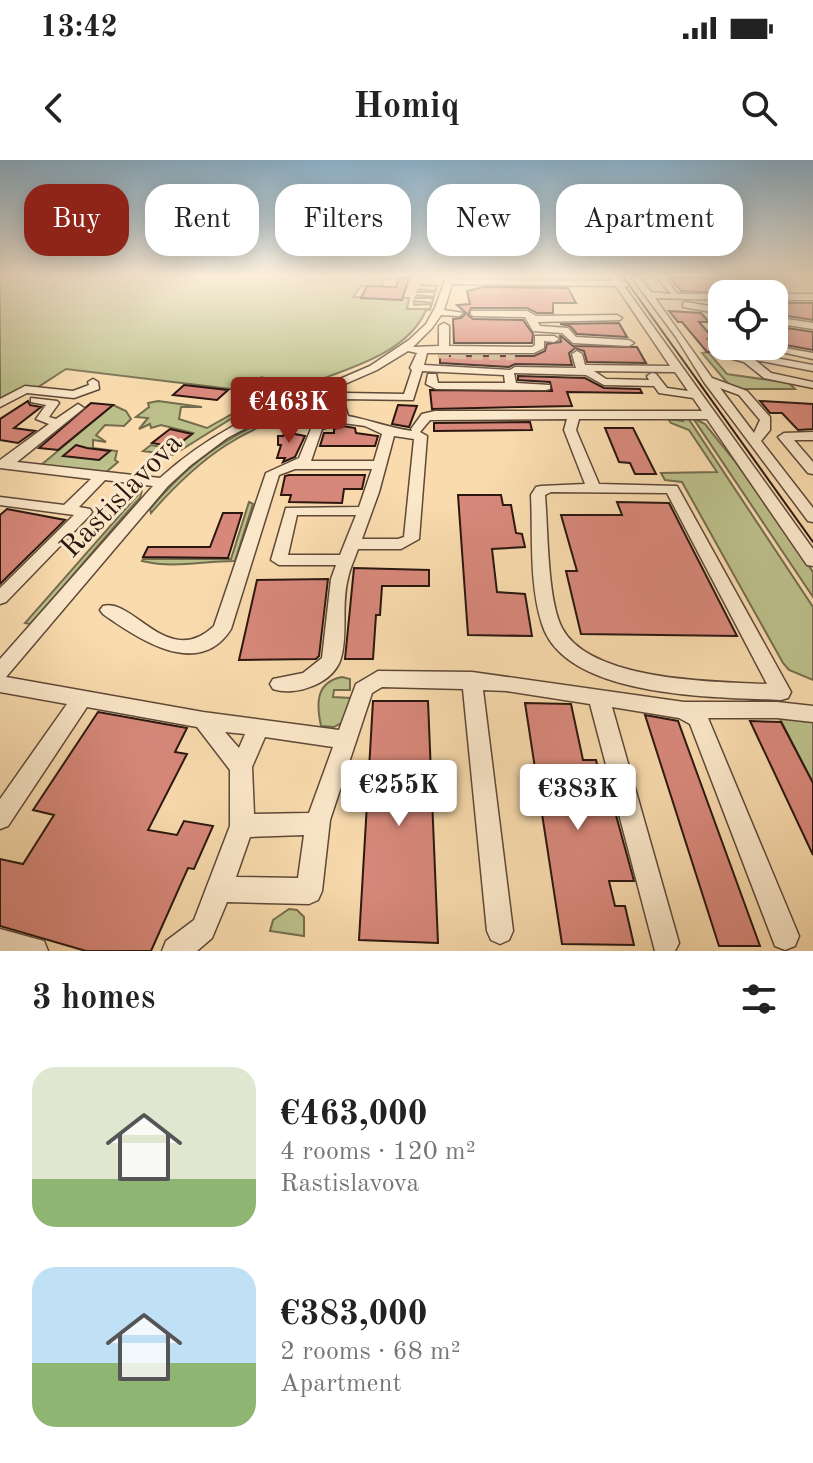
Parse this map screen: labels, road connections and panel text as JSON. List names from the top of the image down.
{
  "streets": {
    "street": ["Rastislavova"]
  },
  "page": {
    "status": "13:42",
    "header": "Homiq",
    "chip": [
      "Buy",
      "Rent",
      "Filters",
      "New",
      "Apartment"
    ],
    "price": ["€463K", "€255K", "€383K"],
    "heading": "3 homes",
    "list": [
      {
        "name": "€463,000",
        "note": "4 rooms · 120 m² · Rastislavova"
      },
      {
        "name": "€383,000",
        "note": "2 rooms · 68 m² · Apartment"
      }
    ]
  }
}
